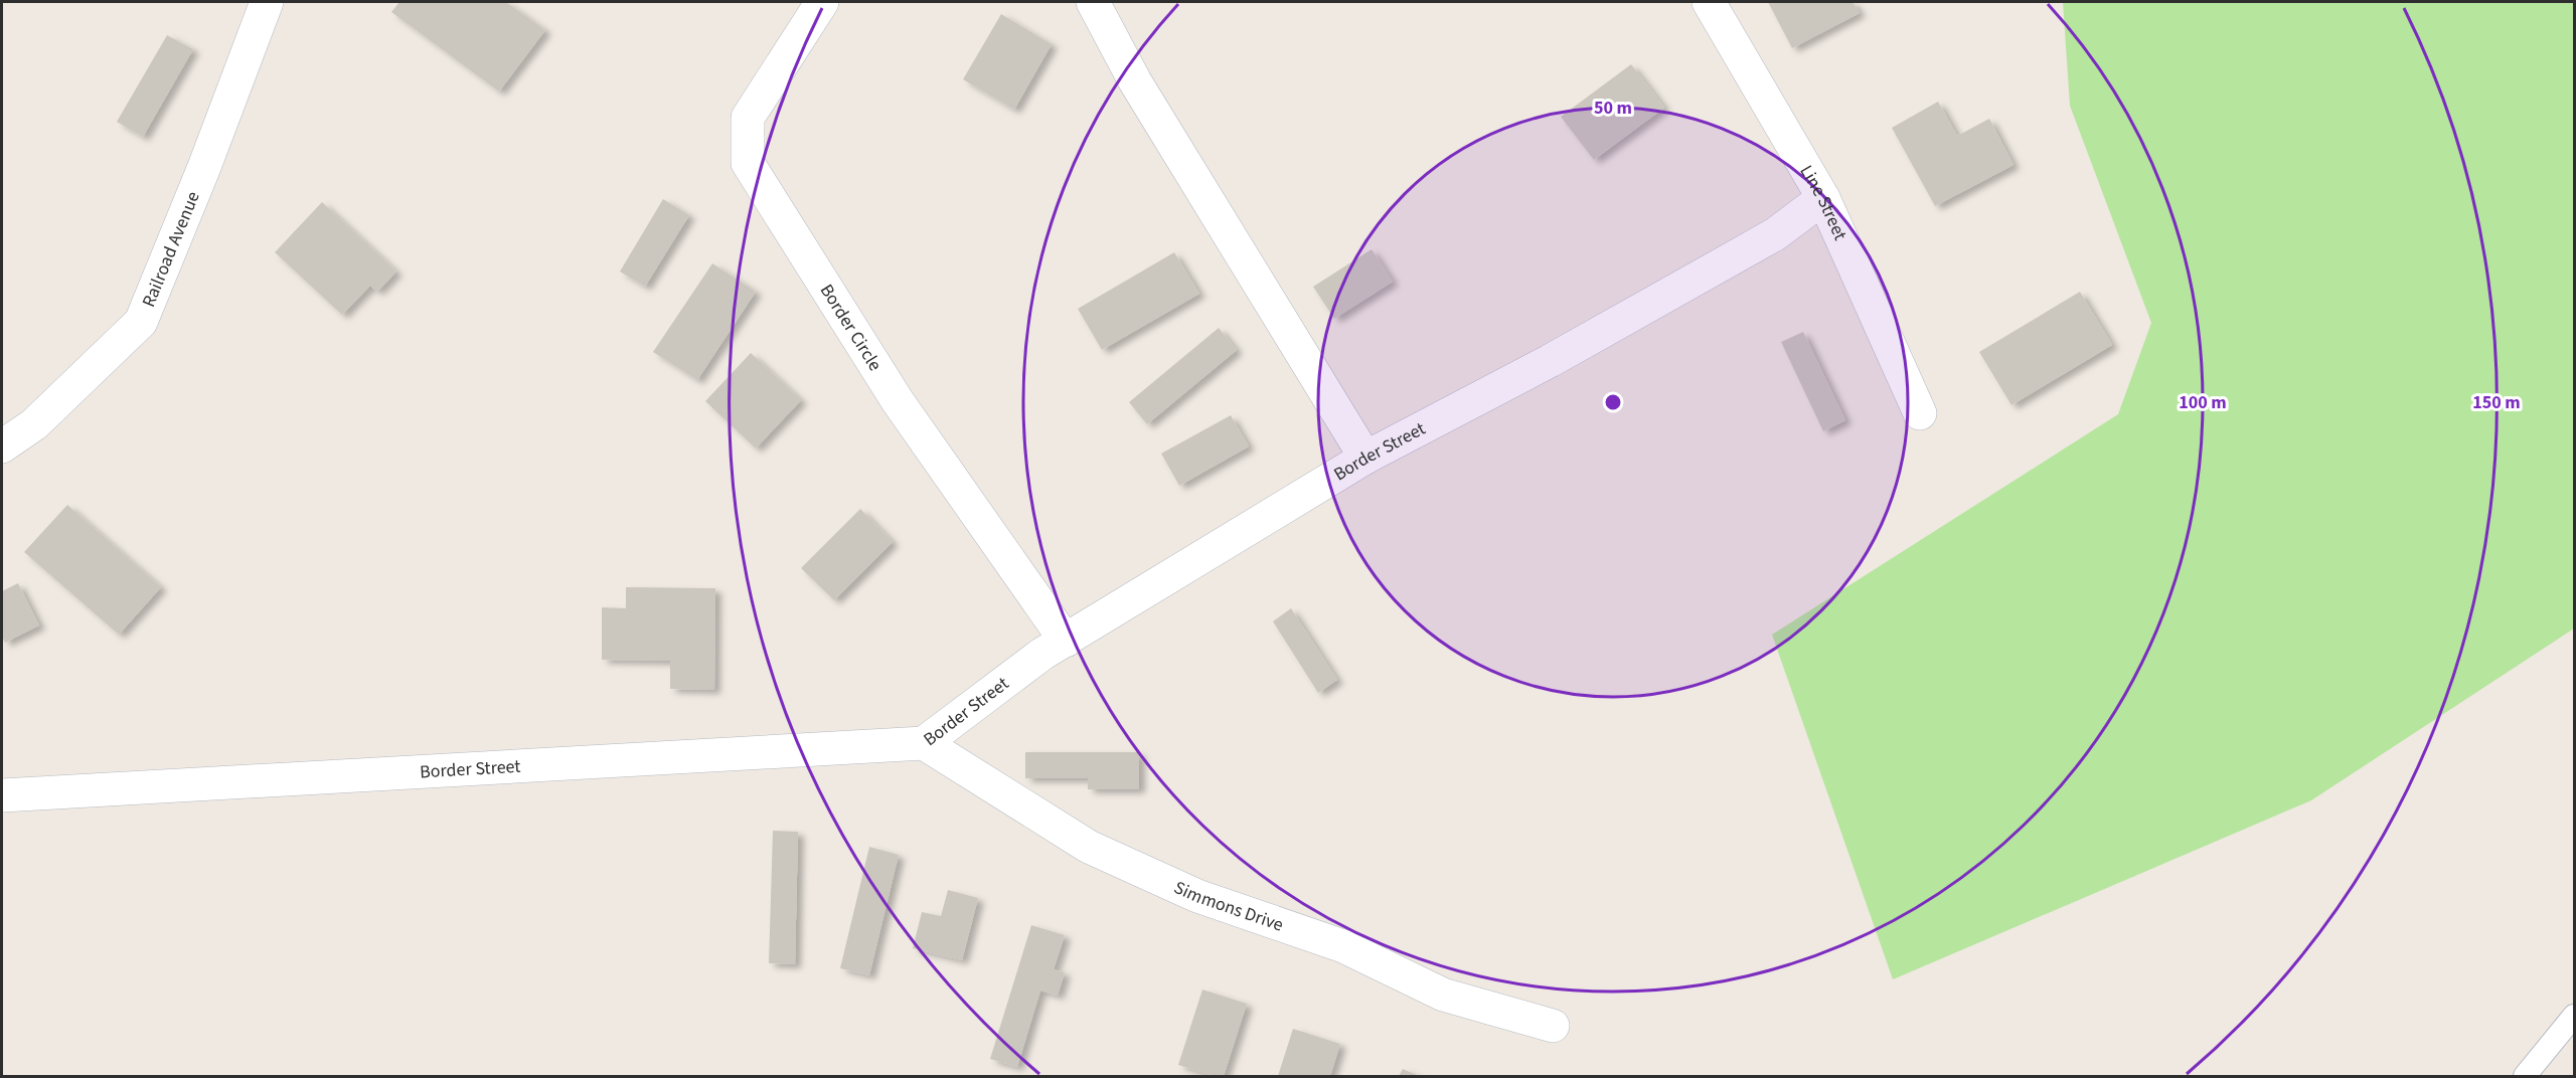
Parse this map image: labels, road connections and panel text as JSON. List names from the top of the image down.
{
  "streets": {
    "street": [
      "Line Street",
      "Railroad Avenue",
      "Border Circle",
      "Border Street",
      "Simmons Drive"
    ]
  },
  "crossings": [
    ["Line Street", "Border Street"],
    ["Border Circle", "Border Street"],
    ["Border Street", "Simmons Drive"]
  ],
  "rings": ["50 m", "100 m", "150 m"]
}
